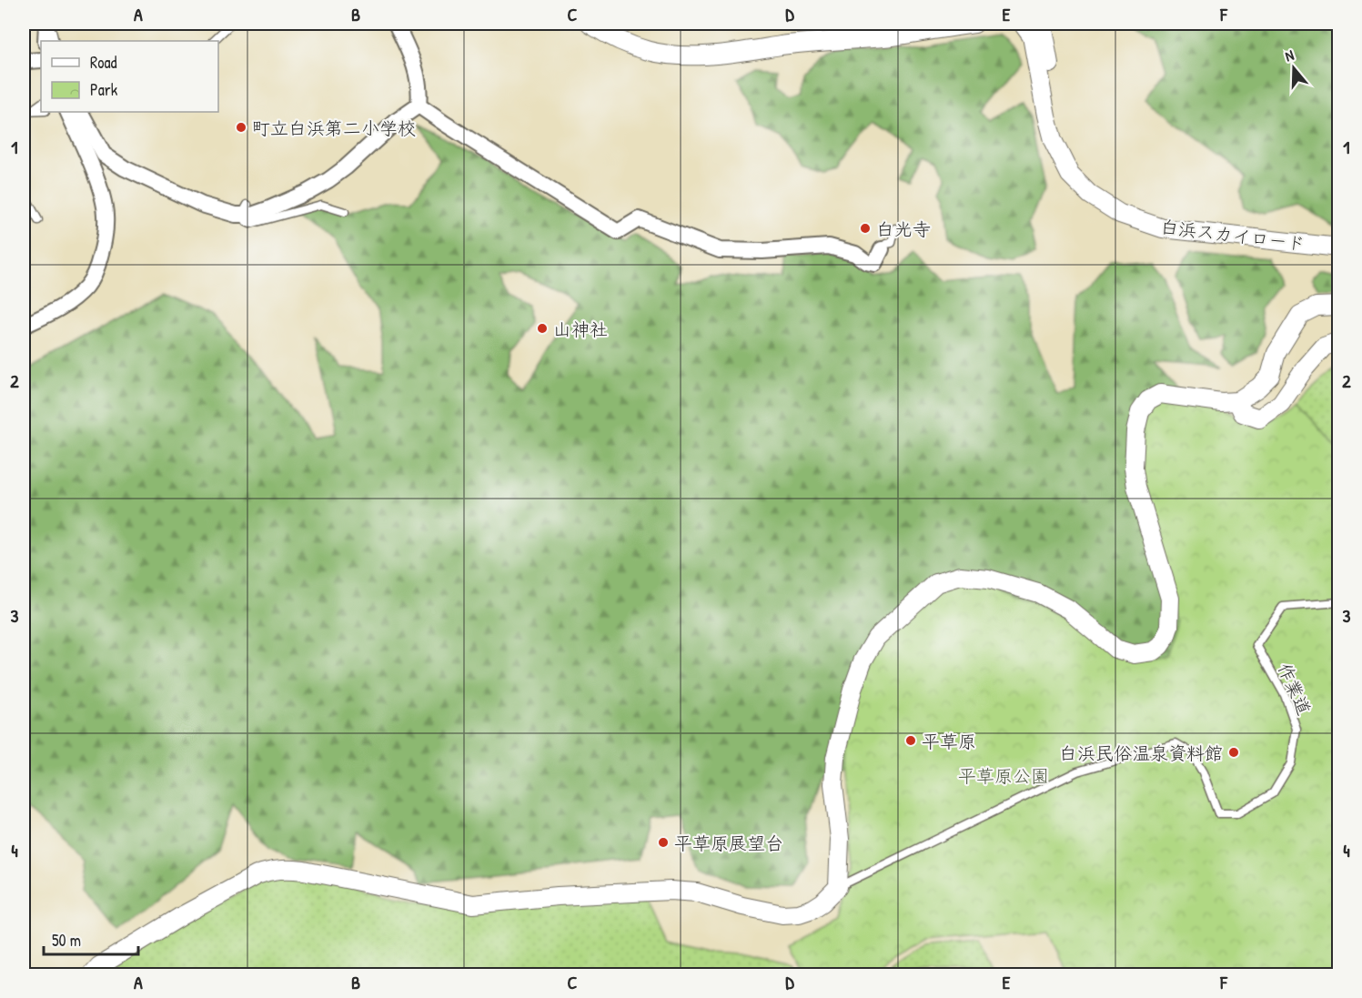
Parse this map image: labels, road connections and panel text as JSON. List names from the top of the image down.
{
  "streets": {
    "street": ["白浜スカイロード"],
    "lane": ["作業道"]
  },
  "parks": ["平草原公園"],
  "places": [
    "町立白浜第二小学校",
    "白光寺",
    "山神社",
    "平草原",
    "白浜民俗温泉資料館",
    "平草原展望台"
  ],
  "legend": ["Road", "Park"],
  "scale_bar": "50 m",
  "north": "top",
  "grid": {
    "columns": [
      "A",
      "B",
      "C",
      "D",
      "E",
      "F"
    ],
    "rows": [
      "1",
      "2",
      "3",
      "4"
    ]
  }
}
